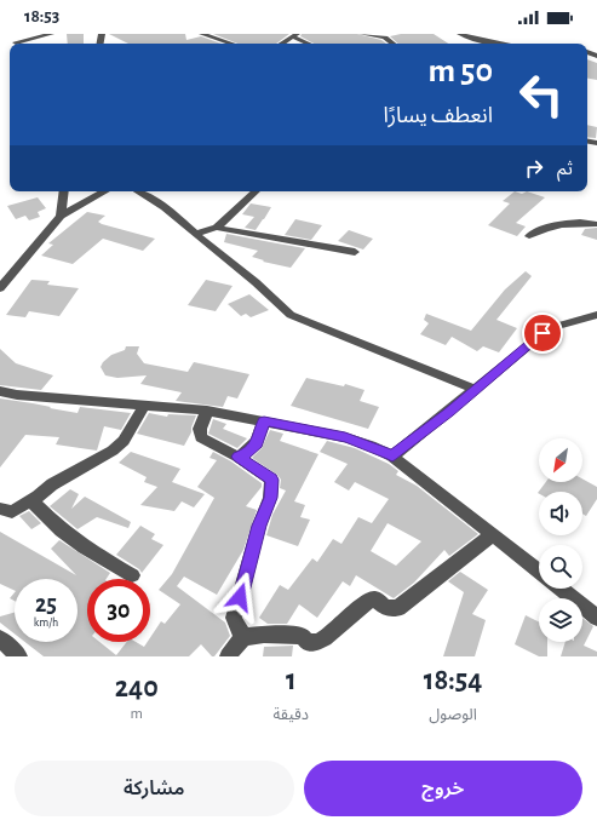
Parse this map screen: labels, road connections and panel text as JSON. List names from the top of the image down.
{
  "north": "bottom left",
  "page": {
    "status": "18:53",
    "turn": ["50 m", "انعطف يسارًا"],
    "then": "ثم",
    "speed": "25 km/h",
    "limit": "30",
    "eta": [
      "18:54",
      "الوصول",
      "1",
      "دقيقة",
      "240",
      "m"
    ],
    "buttons": ["خروج", "مشاركة"]
  }
}
